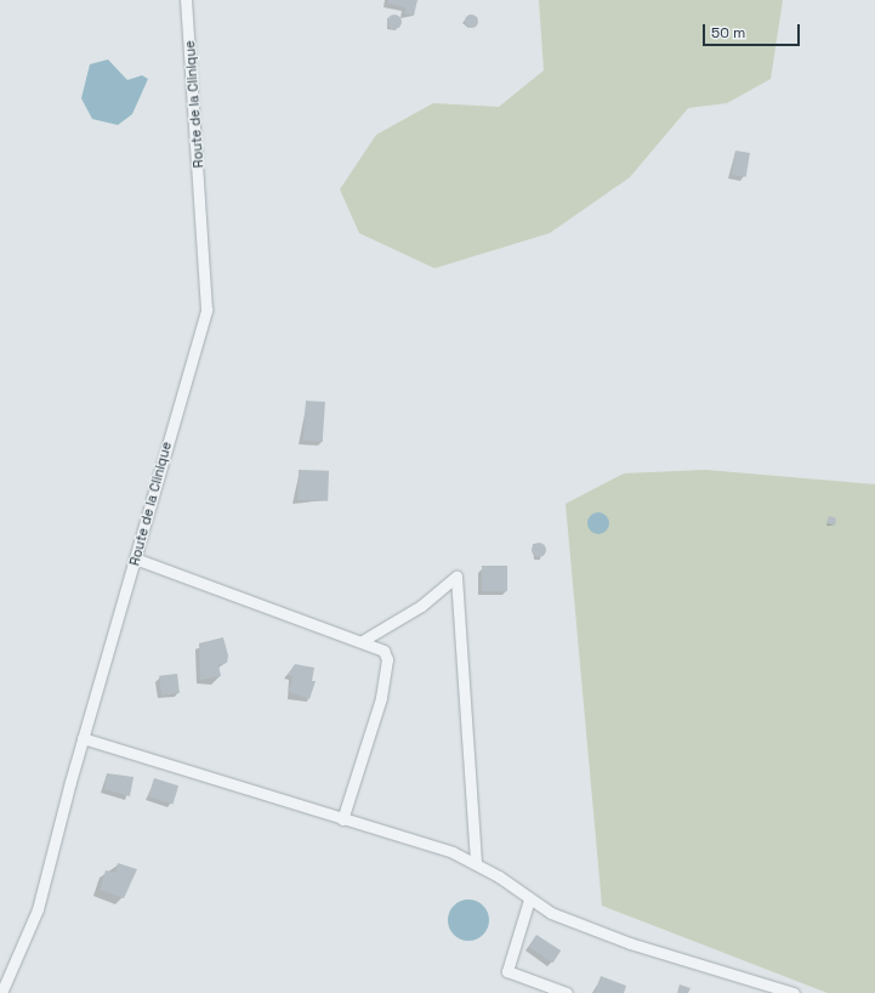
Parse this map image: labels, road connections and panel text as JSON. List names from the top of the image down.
{
  "streets": {
    "street": ["Route de la Clinique"]
  },
  "scale_bar": "50 m"
}
